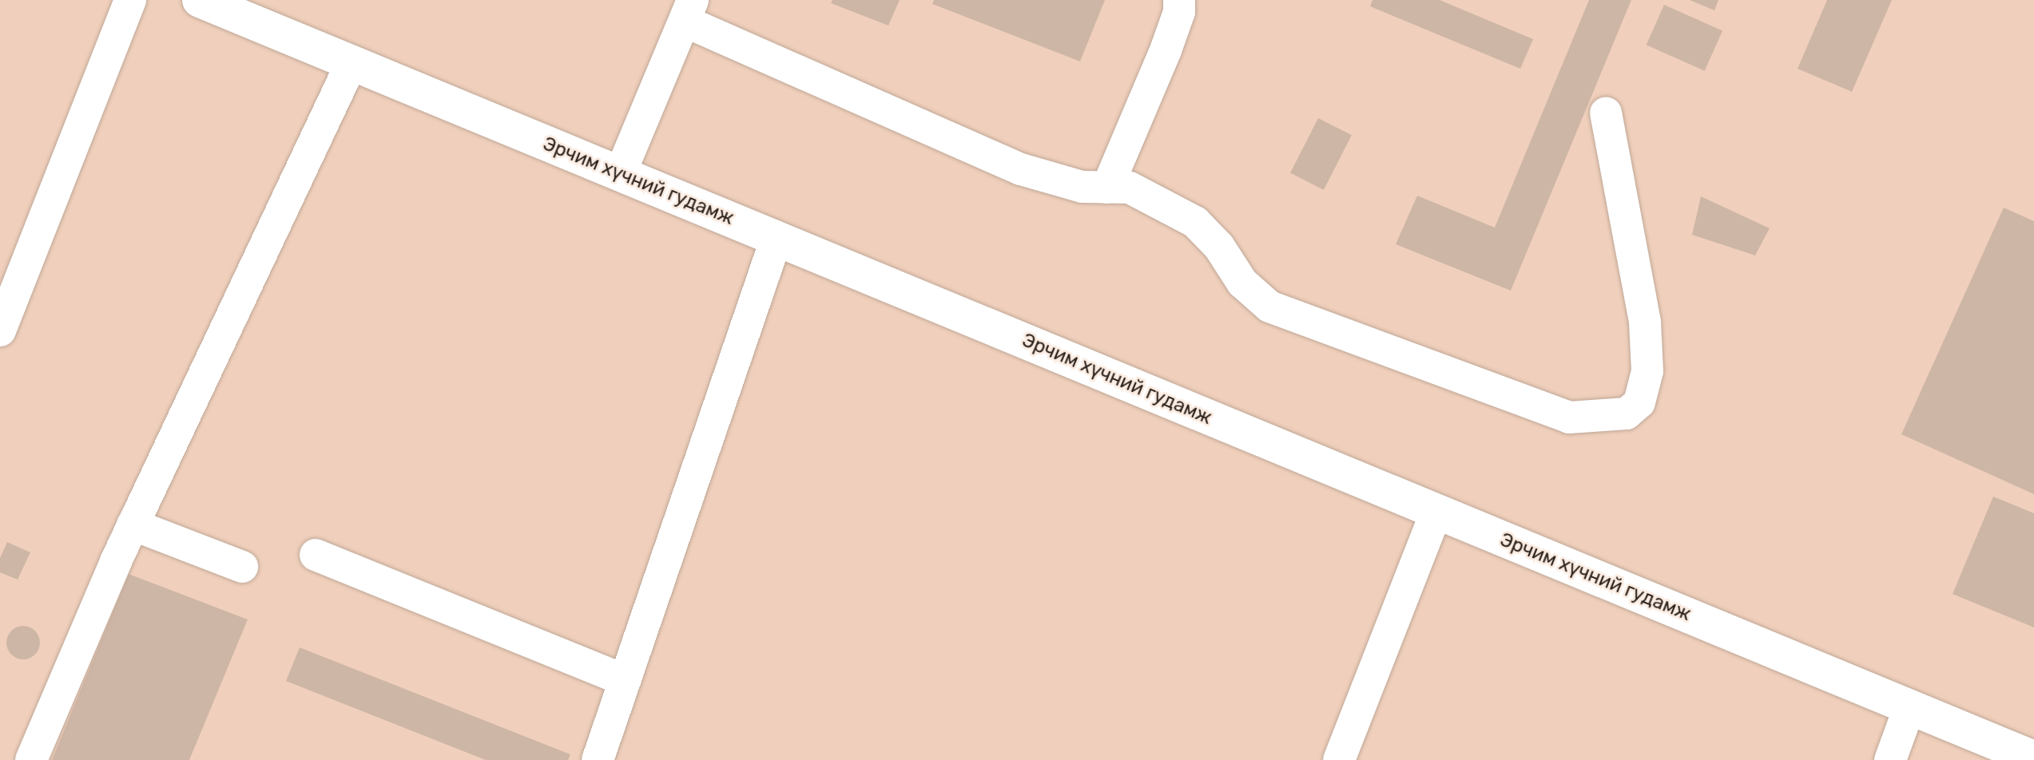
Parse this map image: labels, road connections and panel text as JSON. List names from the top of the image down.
{
  "streets": {
    "main road": ["Эрчим хүчний гудамж"]
  }
}
